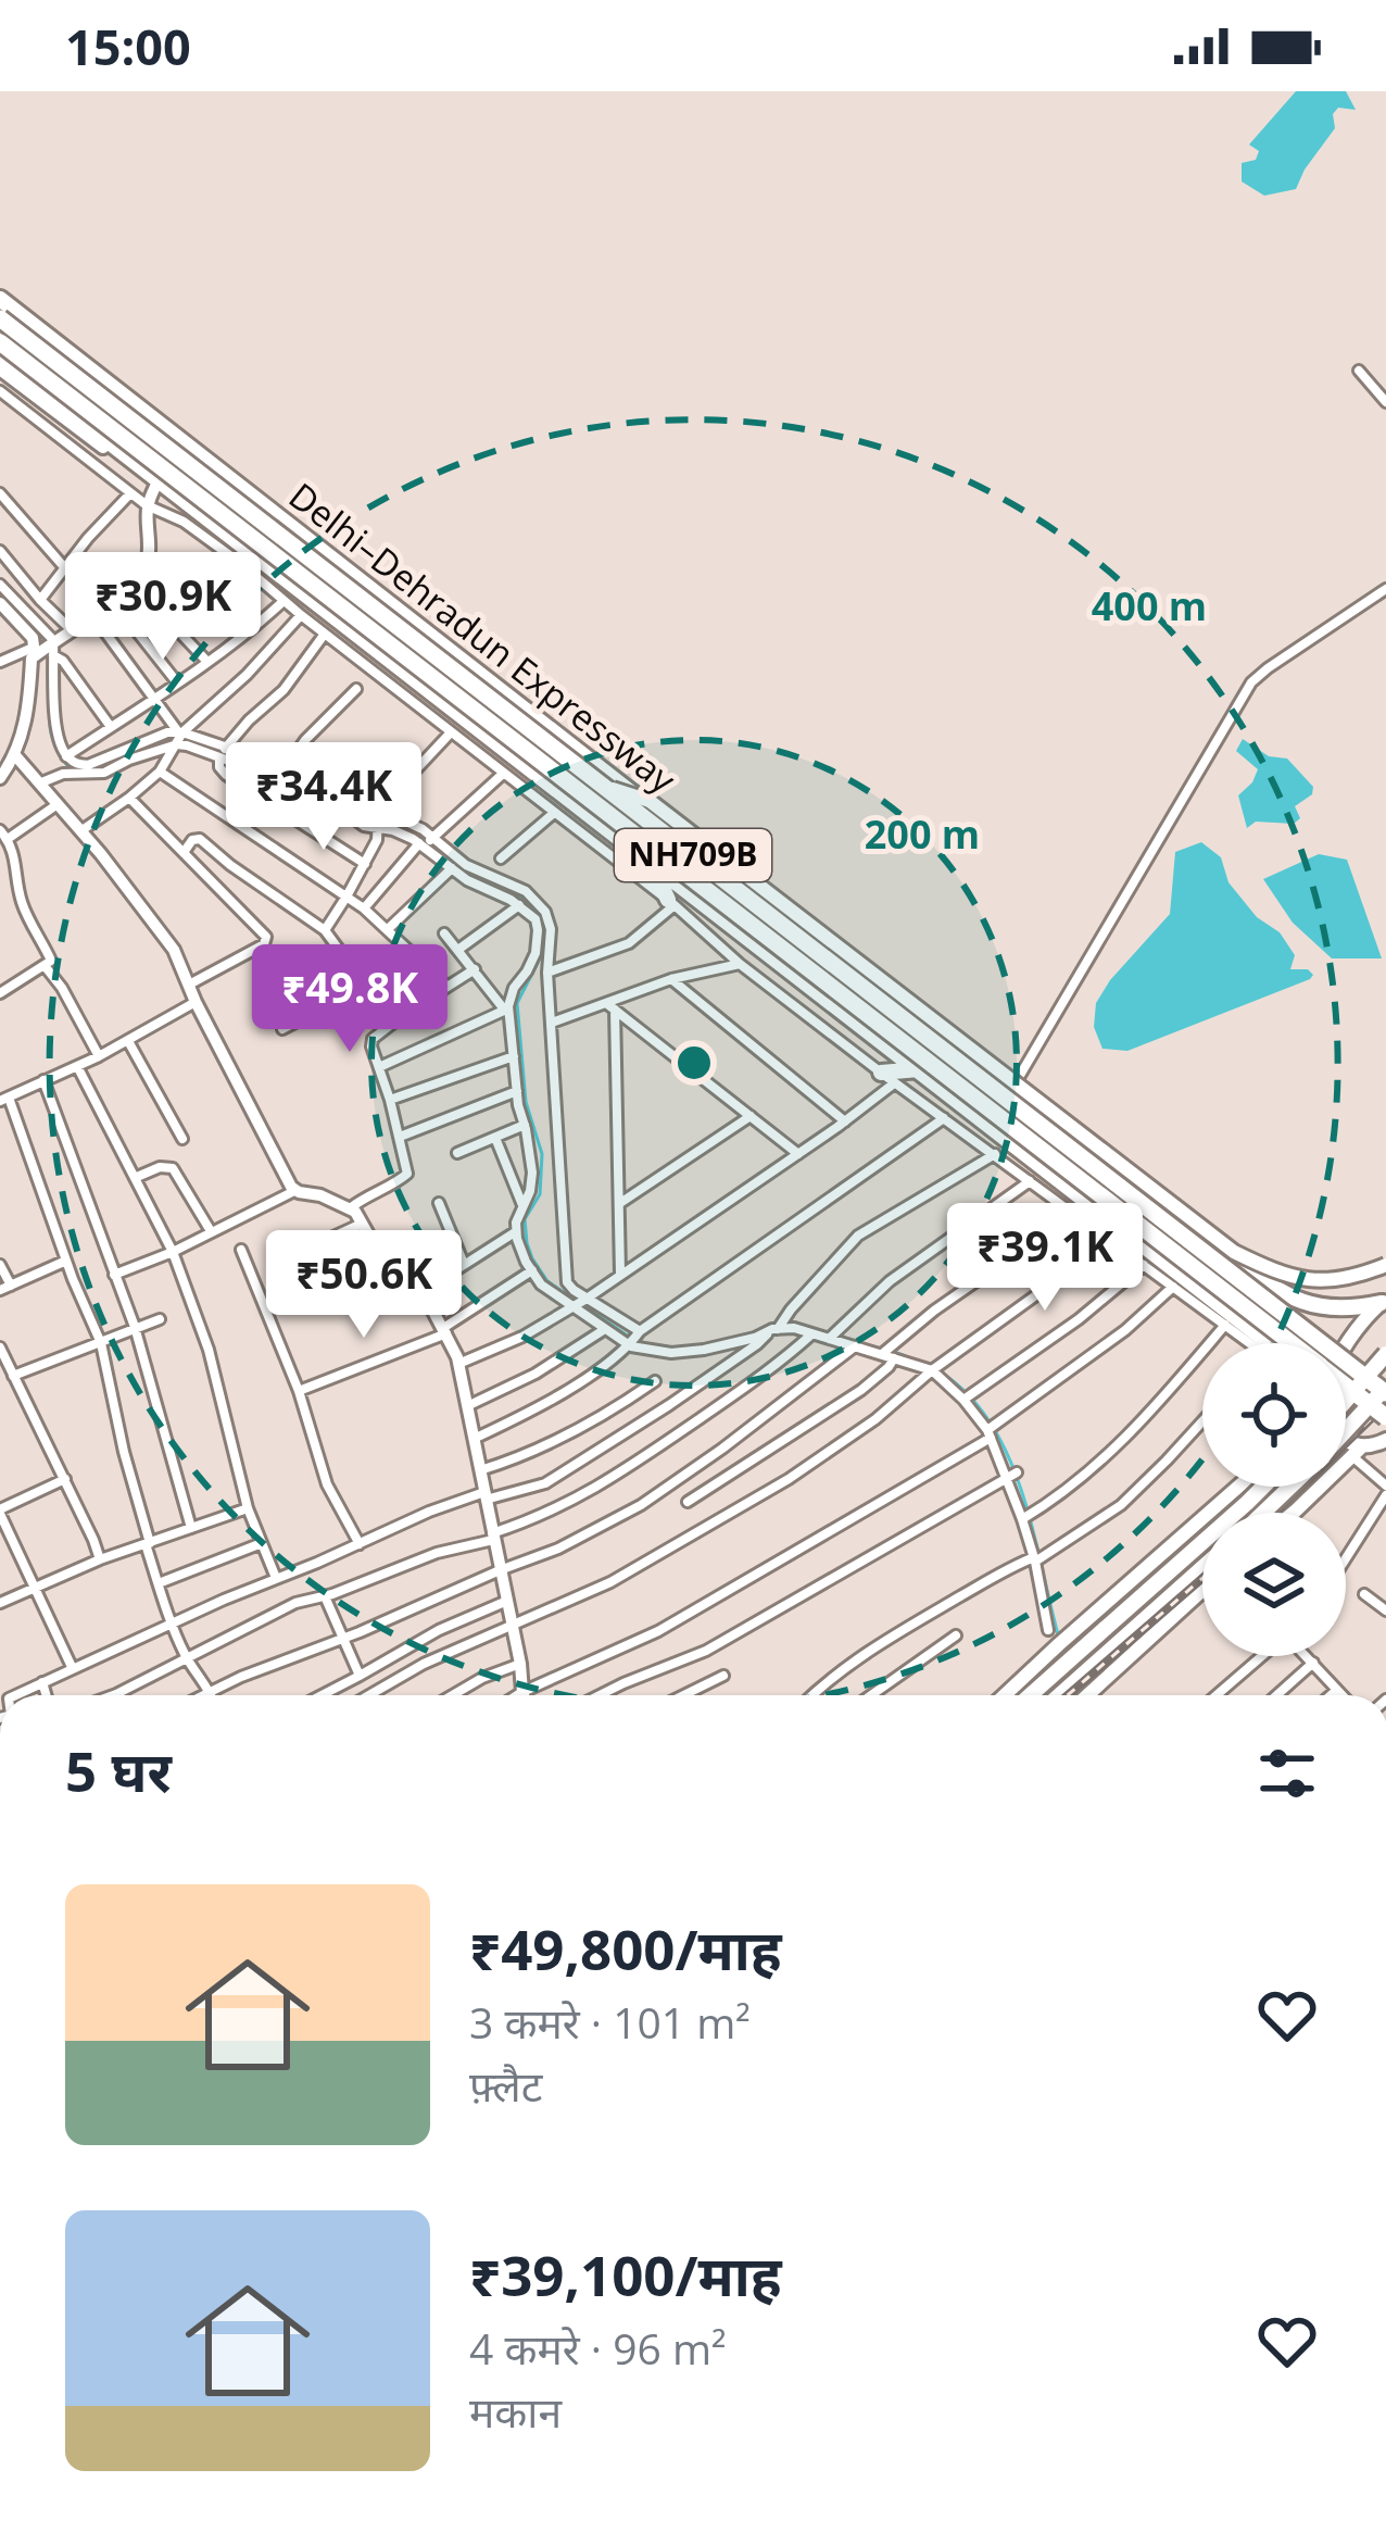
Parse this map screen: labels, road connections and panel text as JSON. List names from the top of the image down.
{
  "streets": {
    "highway": ["Delhi–Dehradun Expressway", "NH709B"]
  },
  "page": {
    "status": "15:00",
    "price": [
      "₹30.9K",
      "₹34.4K",
      "₹49.8K",
      "₹39.1K",
      "₹50.6K"
    ],
    "heading": "5 घर",
    "list": [
      {
        "name": "₹49,800/माह",
        "note": "3 कमरे · 101 m² · फ़्लैट"
      },
      {
        "name": "₹39,100/माह",
        "note": "4 कमरे · 96 m² · मकान"
      }
    ]
  },
  "rings": ["400 m", "200 m"]
}
